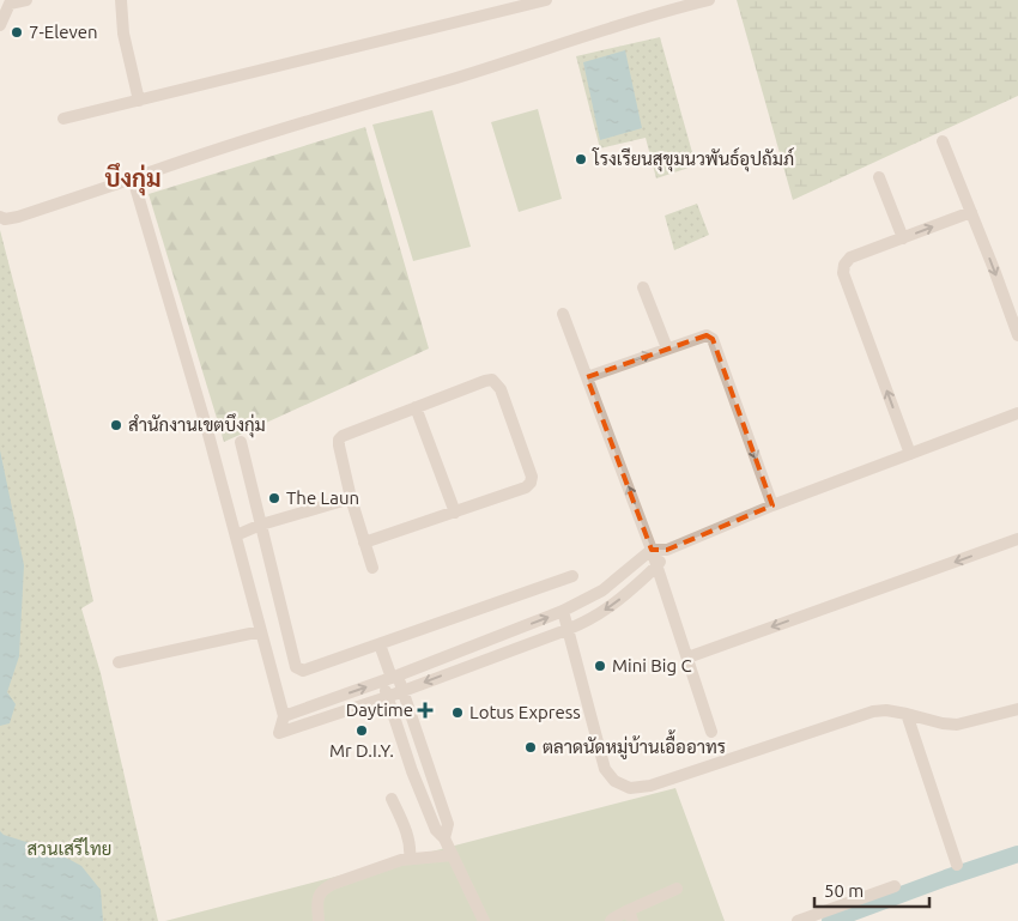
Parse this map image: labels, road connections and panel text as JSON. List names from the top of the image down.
{
  "districts": ["บึงกุ่ม"],
  "parks": ["สวนเสรีไทย"],
  "places": {
    "other": [
      "7-Eleven",
      "โรงเรียนสุขุมนวพันธ์อุปถัมภ์",
      "สำนักงานเขตบึงกุ่ม",
      "The Laun",
      "Mini Big C",
      "Lotus Express",
      "Mr D.I.Y.",
      "ตลาดนัดหมู่บ้านเอื้ออาทร"
    ],
    "health": ["Daytime"]
  },
  "scale_bar": "50 m"
}
